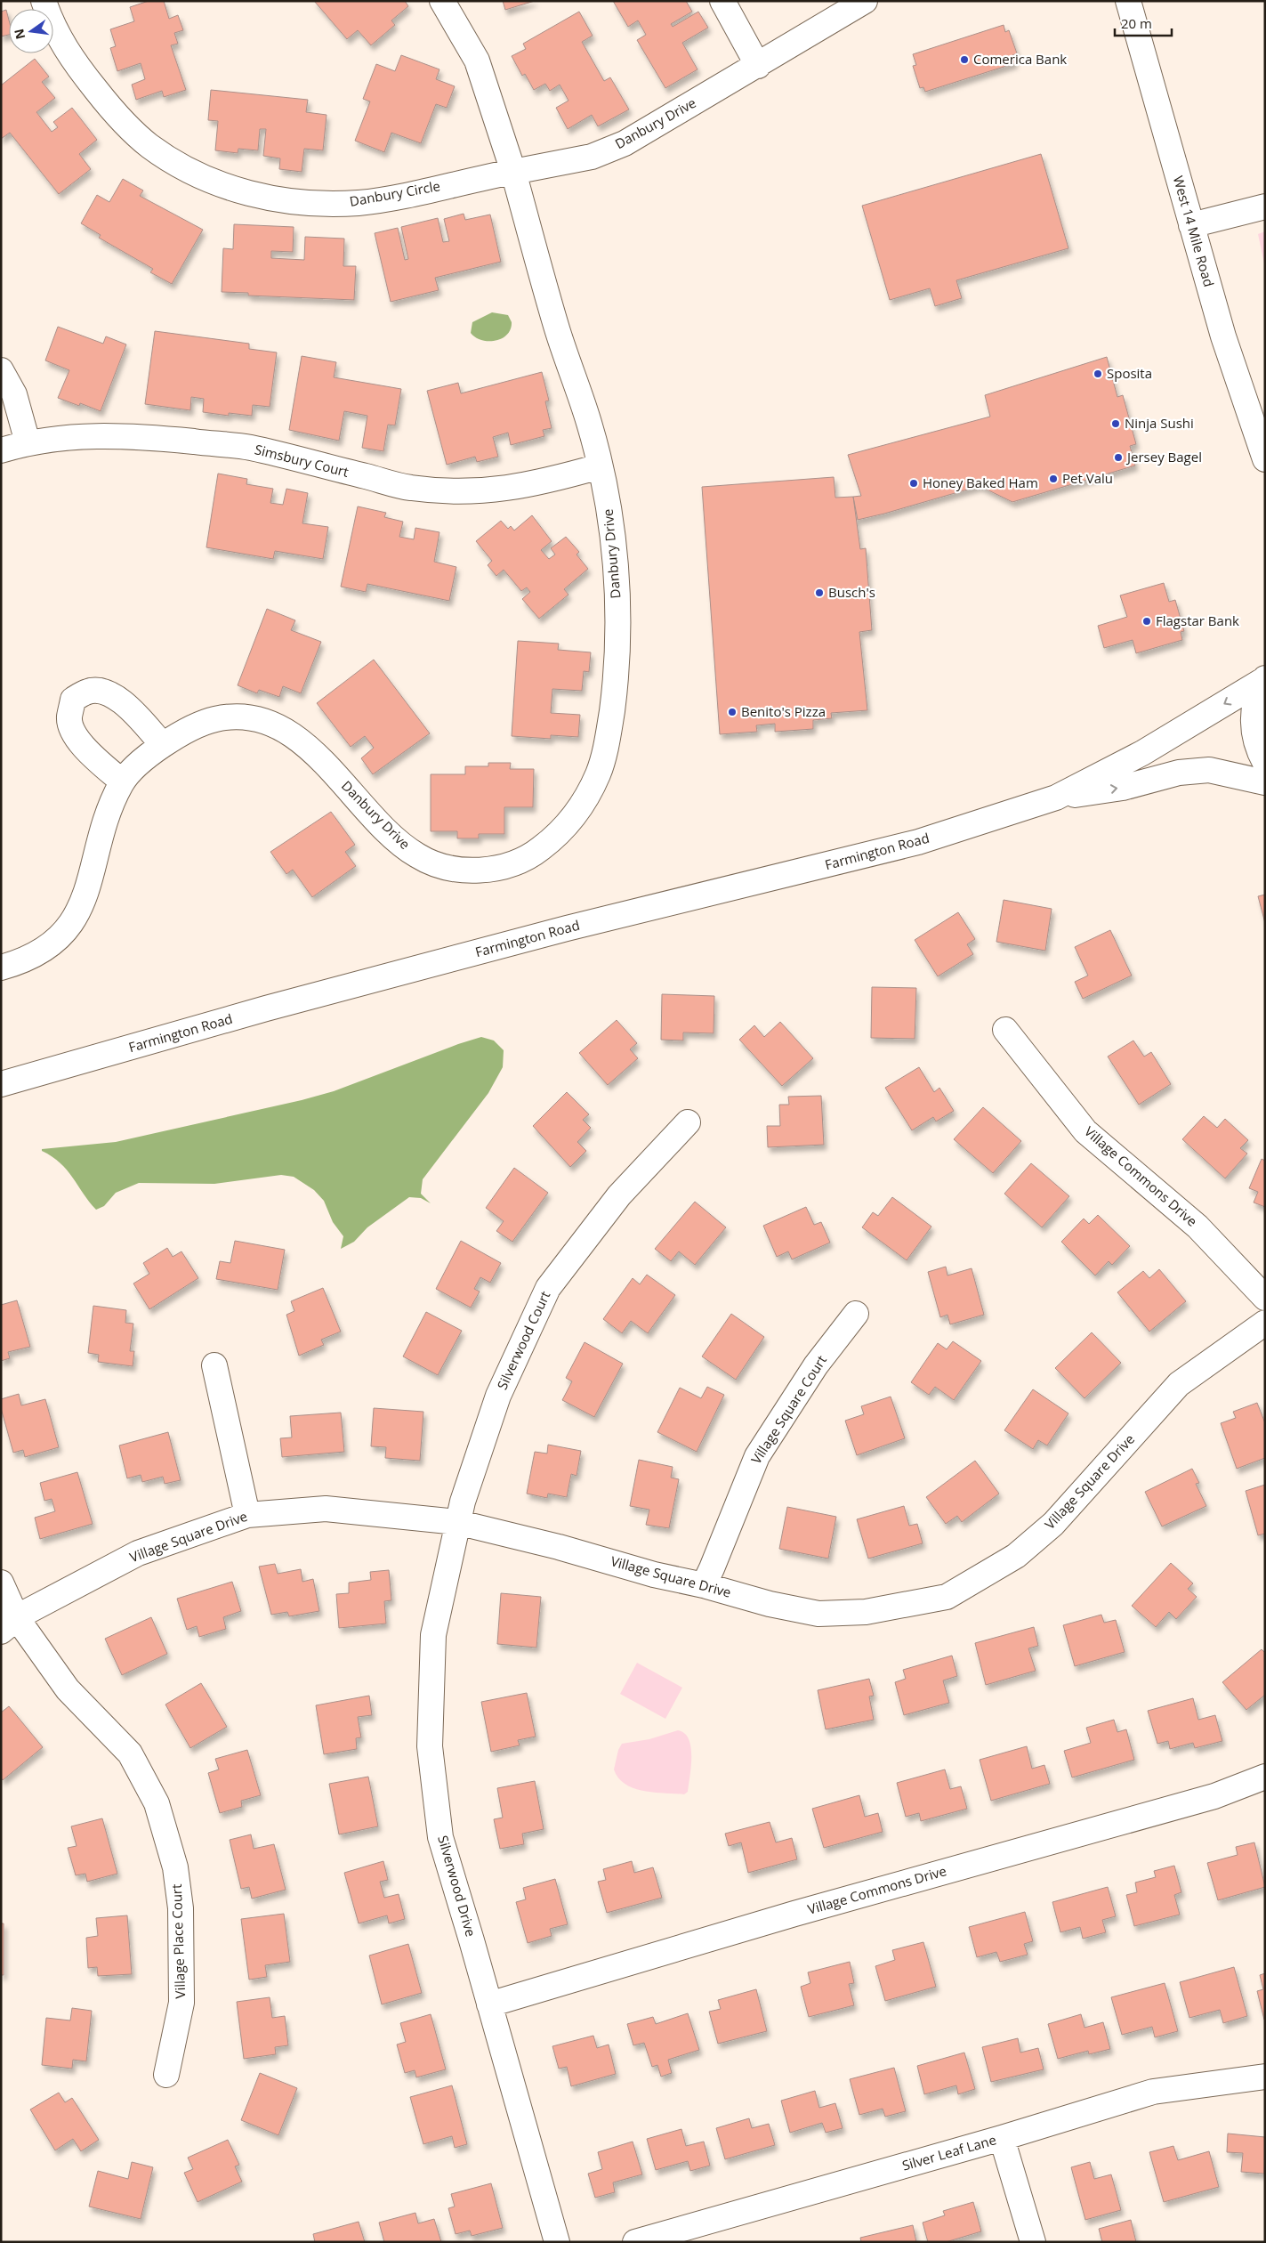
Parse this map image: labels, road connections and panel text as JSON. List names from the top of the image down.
{
  "streets": {
    "street": [
      "Danbury Drive",
      "Danbury Circle",
      "West 14 Mile Road",
      "Simsbury Court",
      "Farmington Road",
      "Village Commons Drive",
      "Silverwood Court",
      "Village Square Court",
      "Village Square Drive",
      "Silverwood Drive",
      "Village Place Court",
      "Silver Leaf Lane"
    ]
  },
  "crossings": [
    ["Danbury Drive", "Danbury Circle"],
    ["Danbury Drive", "Simsbury Court"],
    ["Village Commons Drive", "Silverwood Drive"],
    ["Silverwood Court", "Village Square Drive"],
    ["Silverwood Court", "Silverwood Drive"],
    ["Village Square Court", "Village Square Drive"],
    ["Village Square Drive", "Silverwood Drive"],
    ["Village Square Drive", "Village Place Court"]
  ],
  "places": [
    "Comerica Bank",
    "Sposita",
    "Ninja Sushi",
    "Jersey Bagel",
    "Pet Valu",
    "Honey Baked Ham",
    "Busch's",
    "Flagstar Bank",
    "Benito's Pizza"
  ],
  "scale_bar": "20 m",
  "north": "left"
}
